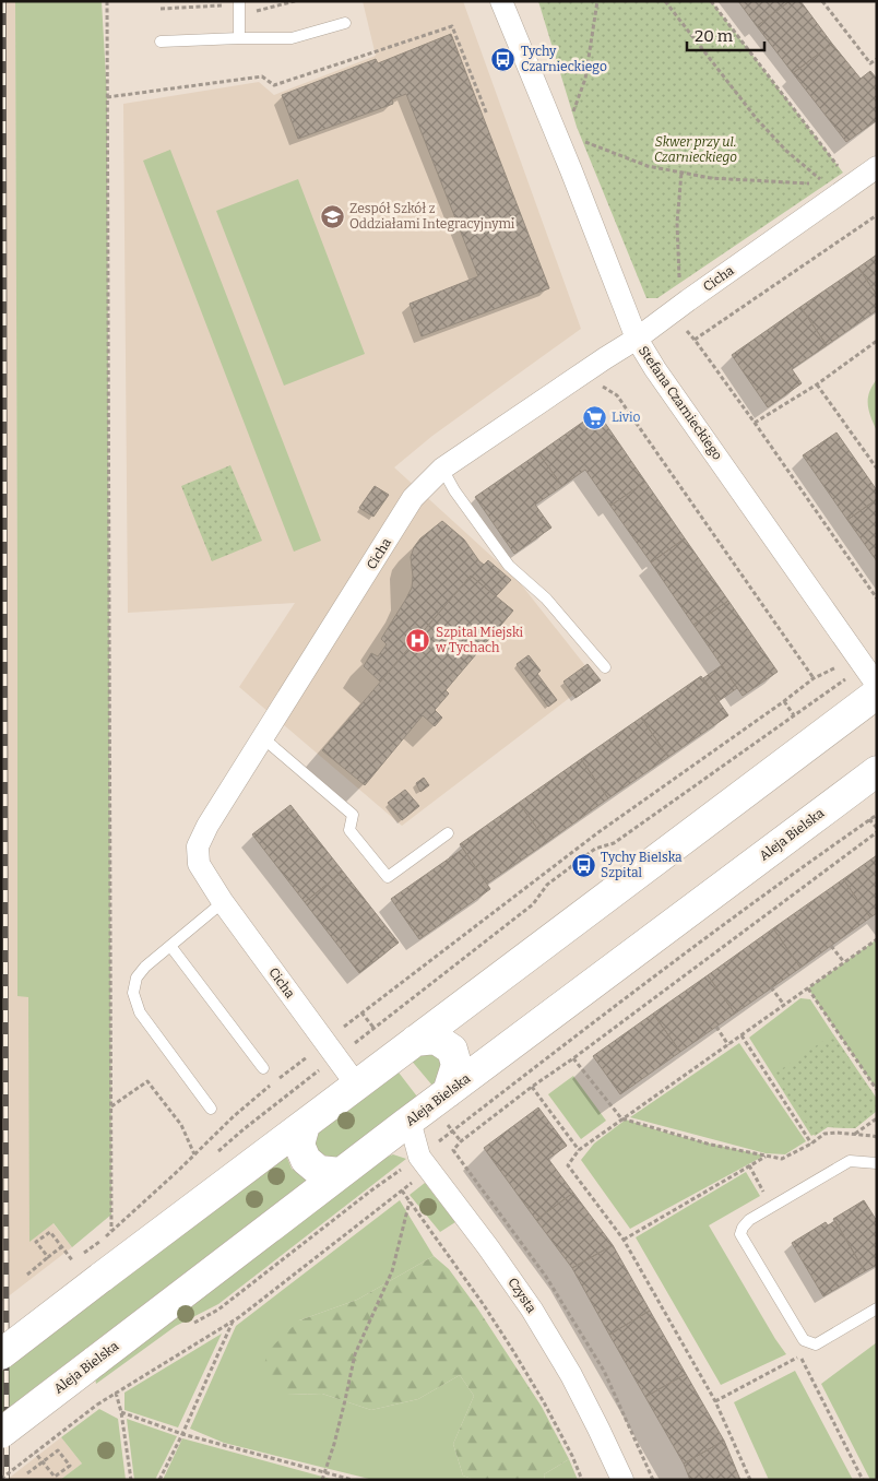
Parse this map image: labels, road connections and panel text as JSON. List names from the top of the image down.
{
  "streets": {
    "main road": ["Aleja Bielska"],
    "street": ["Cicha", "Stefana Czarnieckiego", "Czysta"]
  },
  "crossings": [
    ["Cicha", "Stefana Czarnieckiego"],
    ["Aleja Bielska", "Czysta"]
  ],
  "parks": ["Skwer przy ul. Czarnieckiego"],
  "places": {
    "bus stop": ["Tychy Czarnieckiego", "Tychy Bielska Szpital"],
    "school or university": ["Zespół Szkół z Oddziałami Integracyjnymi"],
    "supermarket": ["Livio"],
    "hospital": ["Szpital Miejski w Tychach"]
  },
  "scale_bar": "20 m"
}
